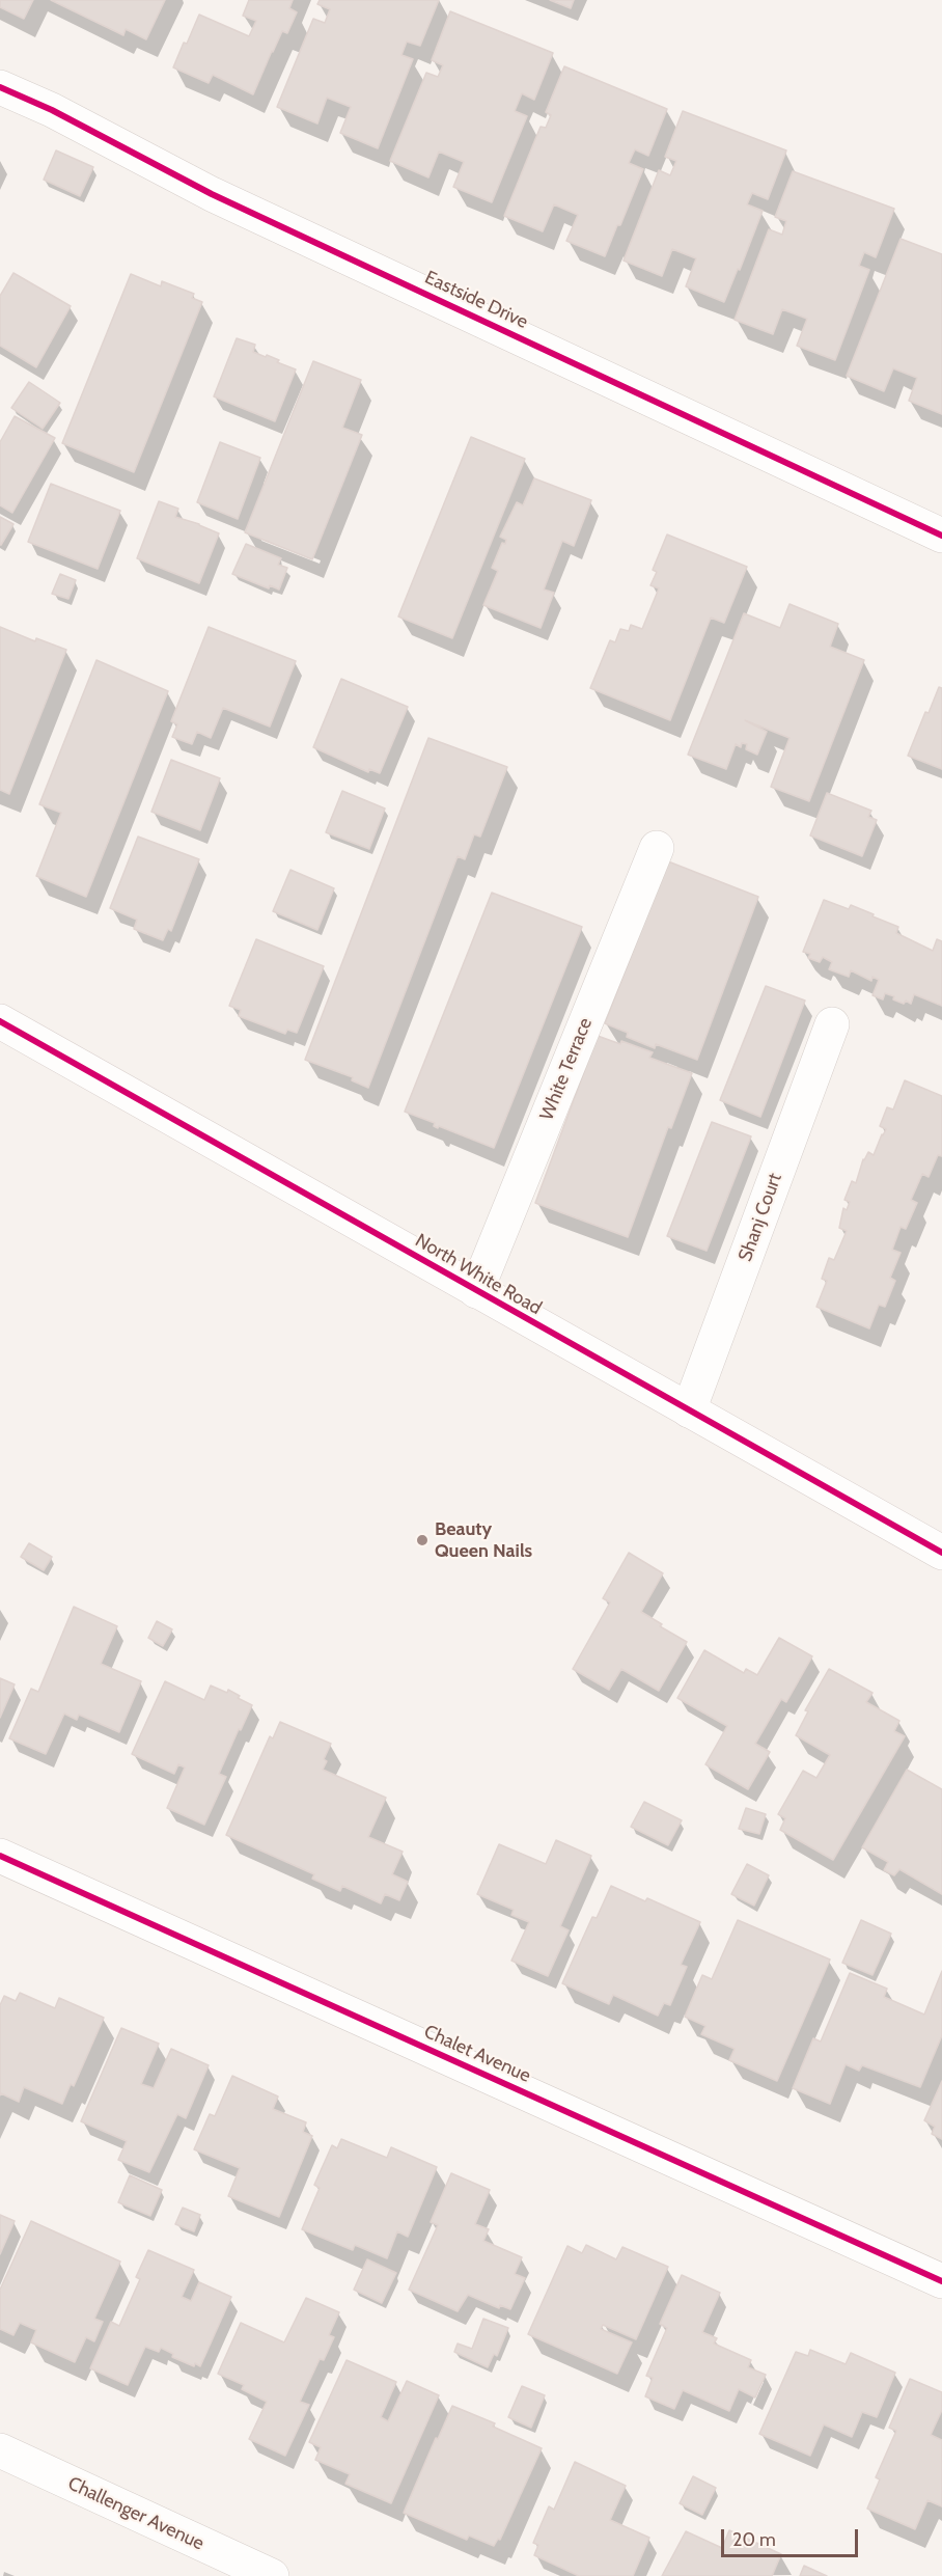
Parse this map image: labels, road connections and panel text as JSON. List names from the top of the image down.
{
  "streets": {
    "street": [
      "Eastside Drive",
      "White Terrace",
      "Shanj Court",
      "North White Road",
      "Chalet Avenue",
      "Challenger Avenue"
    ]
  },
  "crossings": [
    ["White Terrace", "North White Road"],
    ["Shanj Court", "North White Road"]
  ],
  "places": ["Beauty Queen Nails"],
  "scale_bar": "20 m"
}
